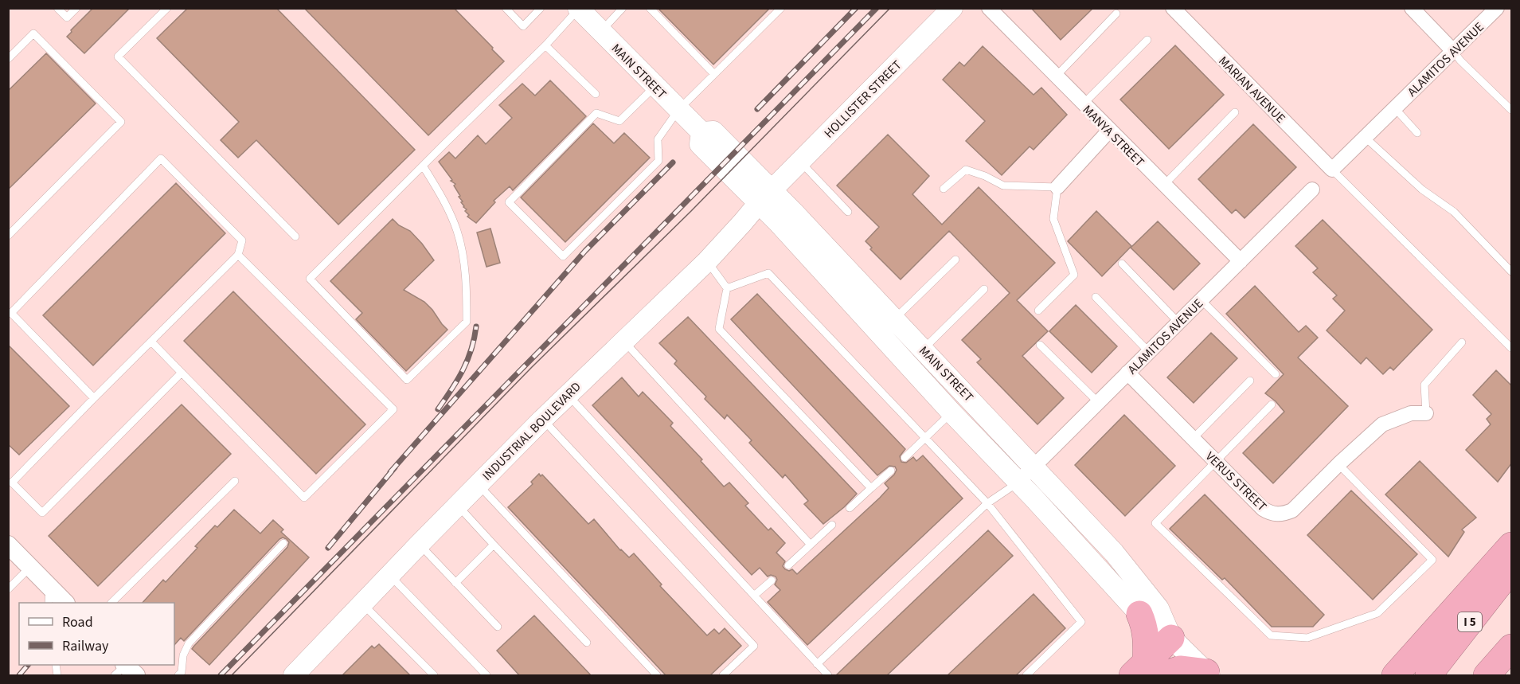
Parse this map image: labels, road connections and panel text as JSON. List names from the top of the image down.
{
  "streets": {
    "highway": ["I 5"],
    "main road": ["MAIN STREET", "HOLLISTER STREET", "INDUSTRIAL BOULEVARD"],
    "street": [
      "ALAMITOS AVENUE",
      "MARIAN AVENUE",
      "MANYA STREET",
      "VERUS STREET"
    ]
  },
  "crossings": [
    ["ALAMITOS AVENUE", "MAIN STREET"],
    ["ALAMITOS AVENUE", "MARIAN AVENUE"],
    ["ALAMITOS AVENUE", "MANYA STREET"],
    ["ALAMITOS AVENUE", "VERUS STREET"],
    ["MAIN STREET", "HOLLISTER STREET"],
    ["MAIN STREET", "INDUSTRIAL BOULEVARD"],
    ["HOLLISTER STREET", "INDUSTRIAL BOULEVARD"]
  ],
  "legend": ["Road", "Railway"]
}
